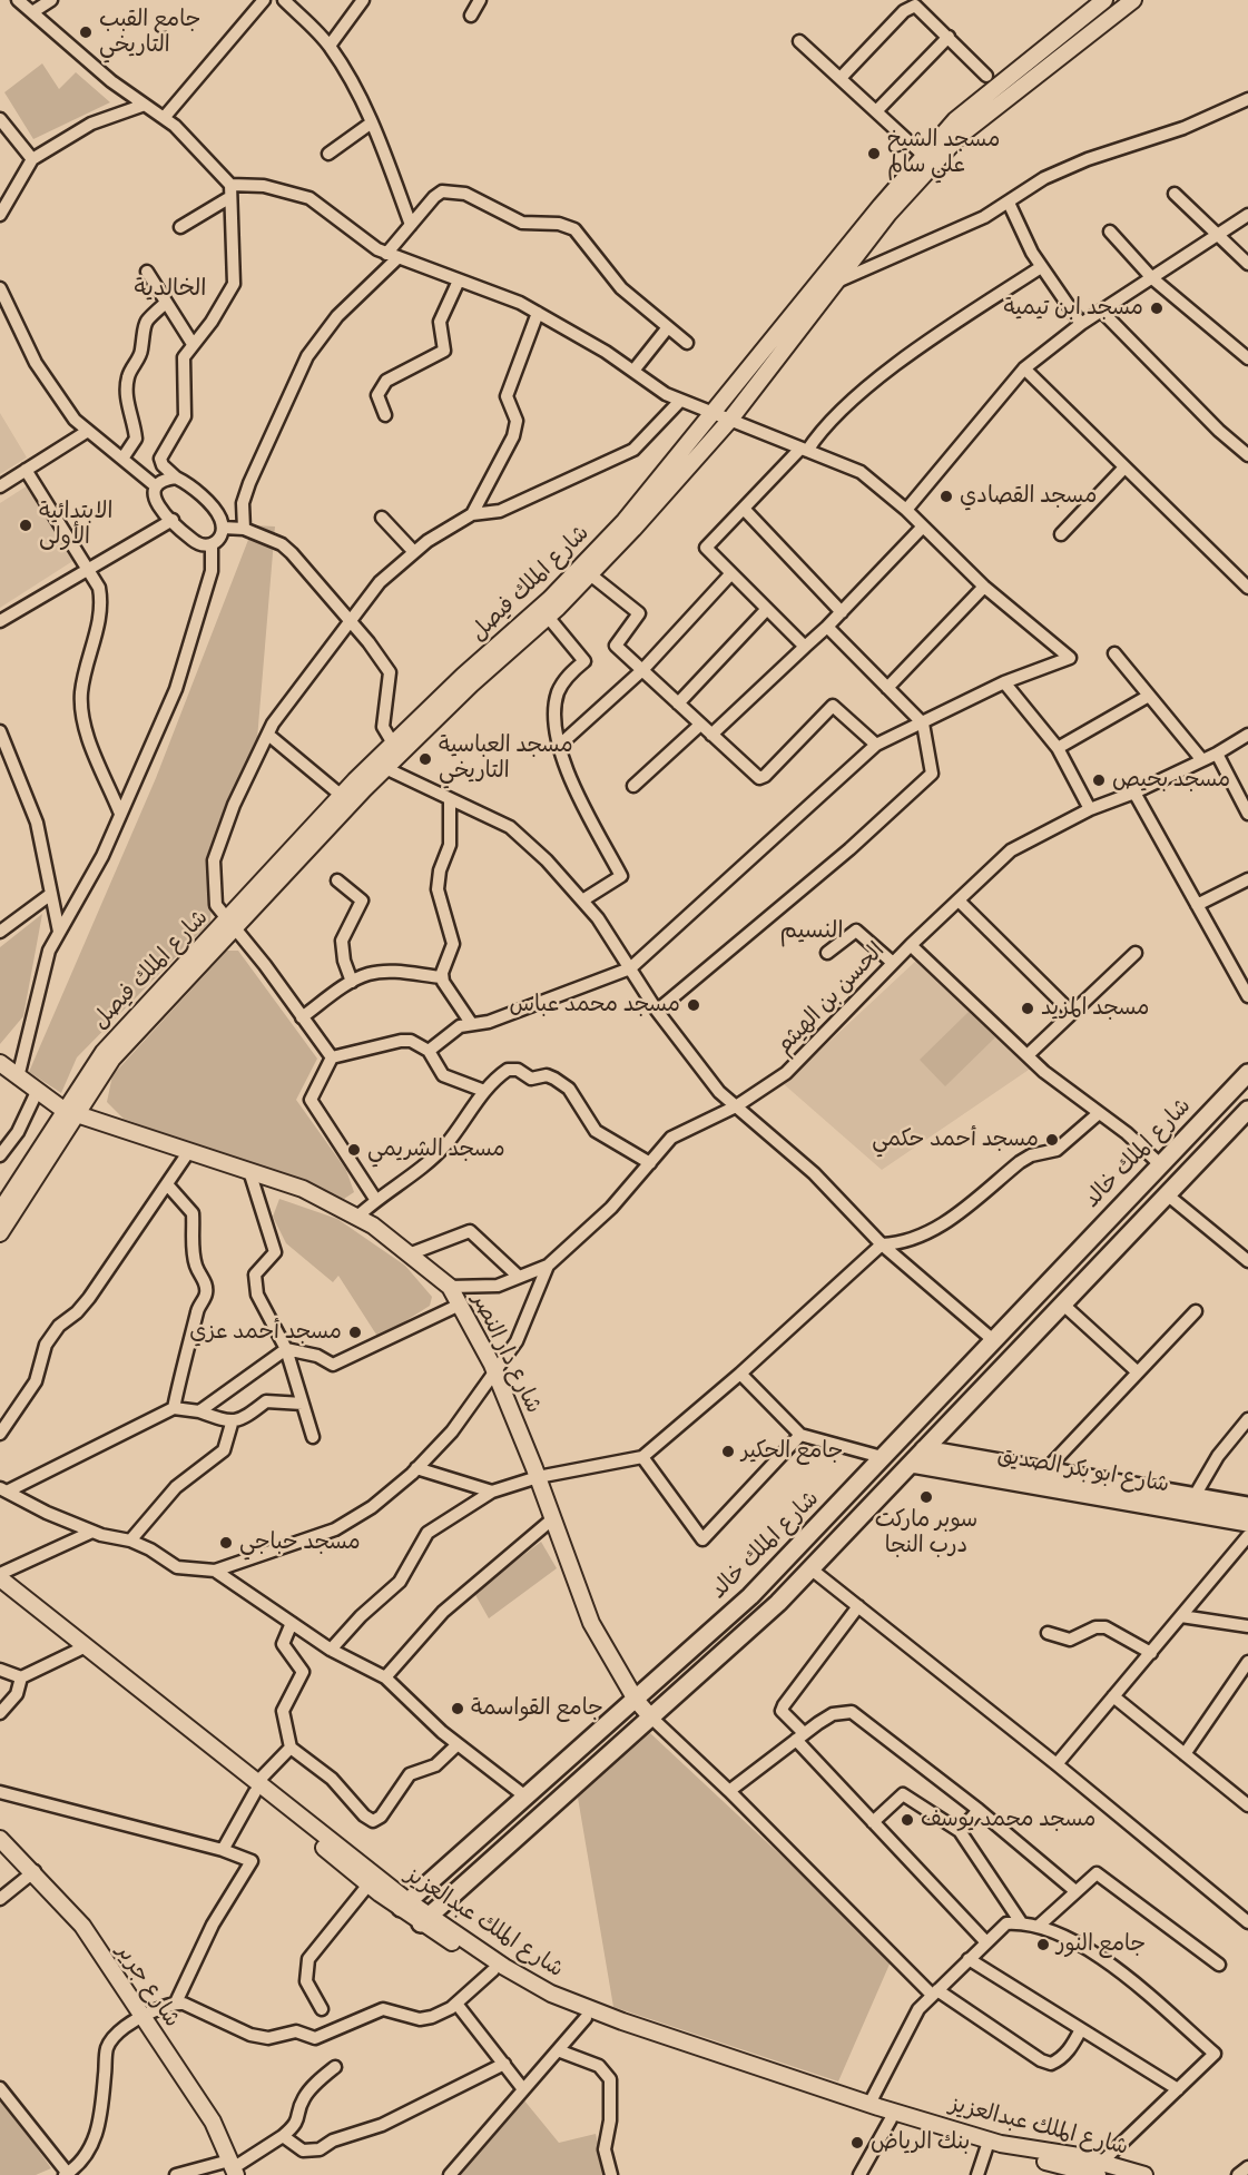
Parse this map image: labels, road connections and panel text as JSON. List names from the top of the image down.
{
  "streets": {
    "main road": ["شارع الملك خالد", "شارع ابو بكر الصديق"],
    "street": [
      "شارع الملك فيصل",
      "الحسن بن الهيثم",
      "شارع دار النصر",
      "شارع الملك عبدالعزيز",
      "شارع جرير"
    ]
  },
  "crossings": [
    ["شارع الملك فيصل", "شارع دار النصر"],
    ["الحسن بن الهيثم", "شارع دار النصر"],
    ["شارع الملك خالد", "شارع دار النصر"],
    ["شارع الملك خالد", "شارع الملك عبدالعزيز"]
  ],
  "districts": ["الخالدية", "النسيم"],
  "places": [
    "جامع القبب التاريخي",
    "مسجد الشيخ علي سالم",
    "مسجد ابن تيمية",
    "مسجد القصادي",
    "الابتدائية الأولى",
    "مسجد العباسية التاريخي",
    "مسجد بحيص",
    "مسجد محمد عباس",
    "مسجد المزيد",
    "مسجد أحمد حكمي",
    "مسجد الشريمي",
    "مسجد أحمد عزي",
    "جامع الحكير",
    "سوبر ماركت درب النجا",
    "مسجد حباجي",
    "جامع القواسمة",
    "مسجد محمد يوسف",
    "جامع النور",
    "بنك الرياض"
  ]
}
